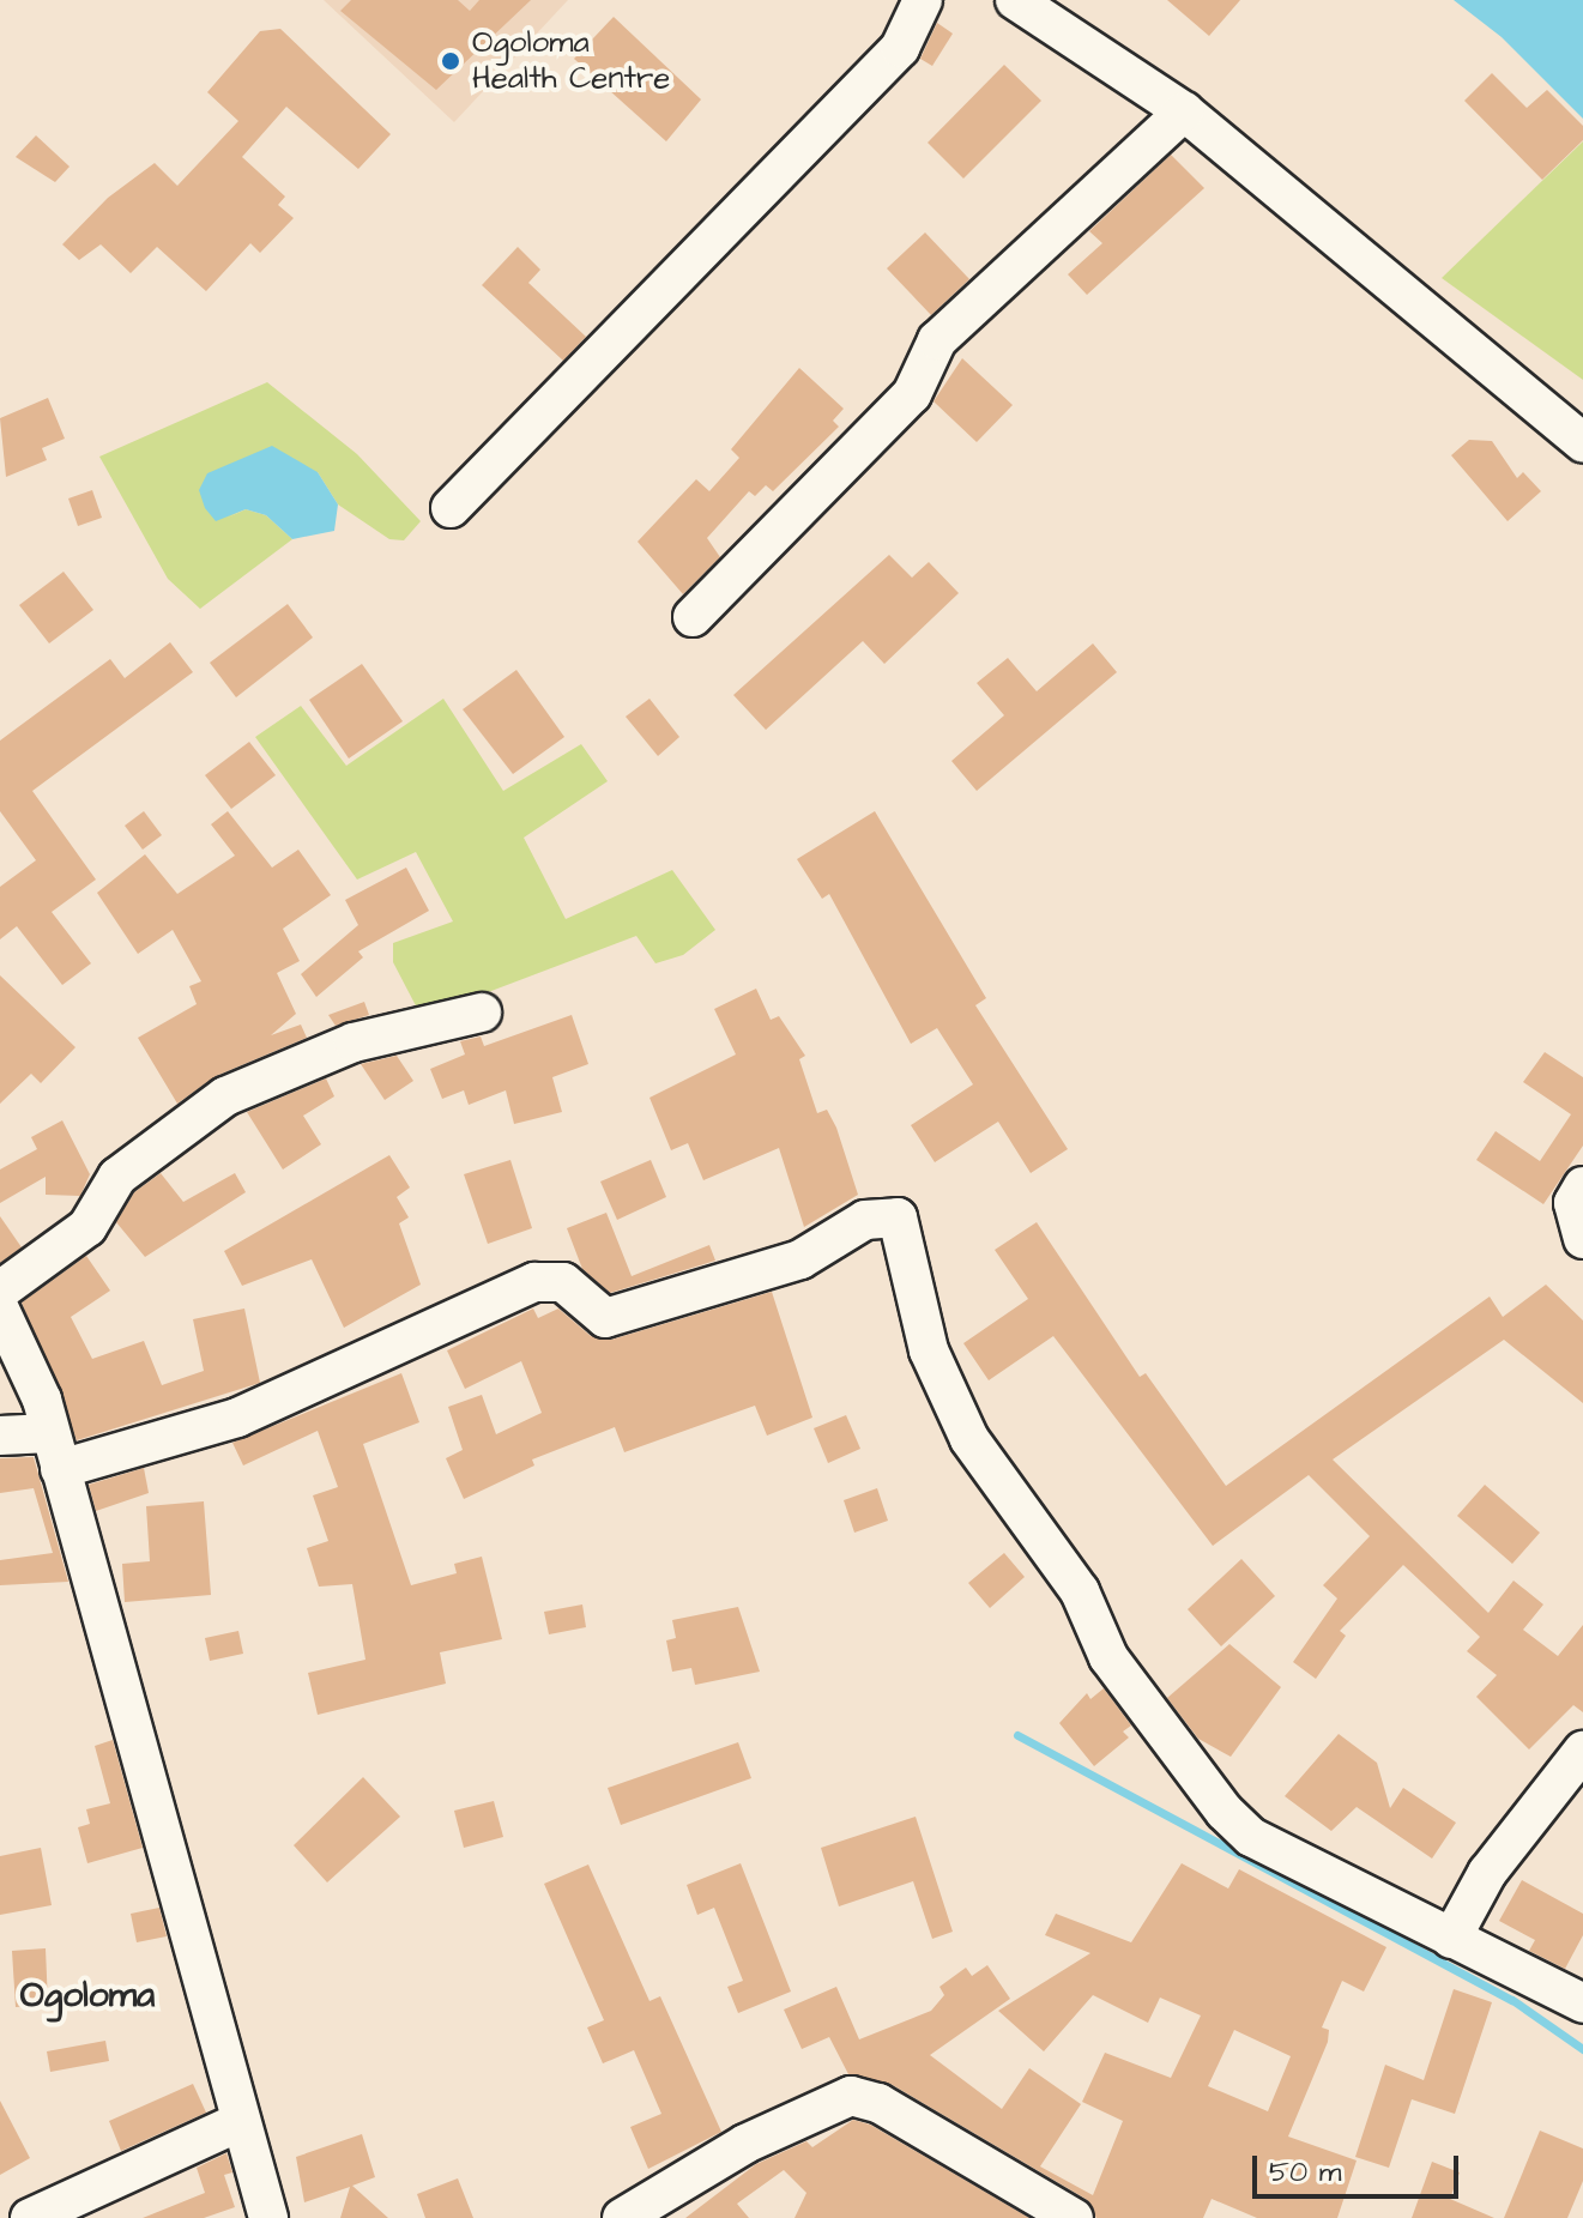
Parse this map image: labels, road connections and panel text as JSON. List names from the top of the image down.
{
  "districts": ["Ogoloma"],
  "places": ["Ogoloma Health Centre"],
  "scale_bar": "50 m"
}
